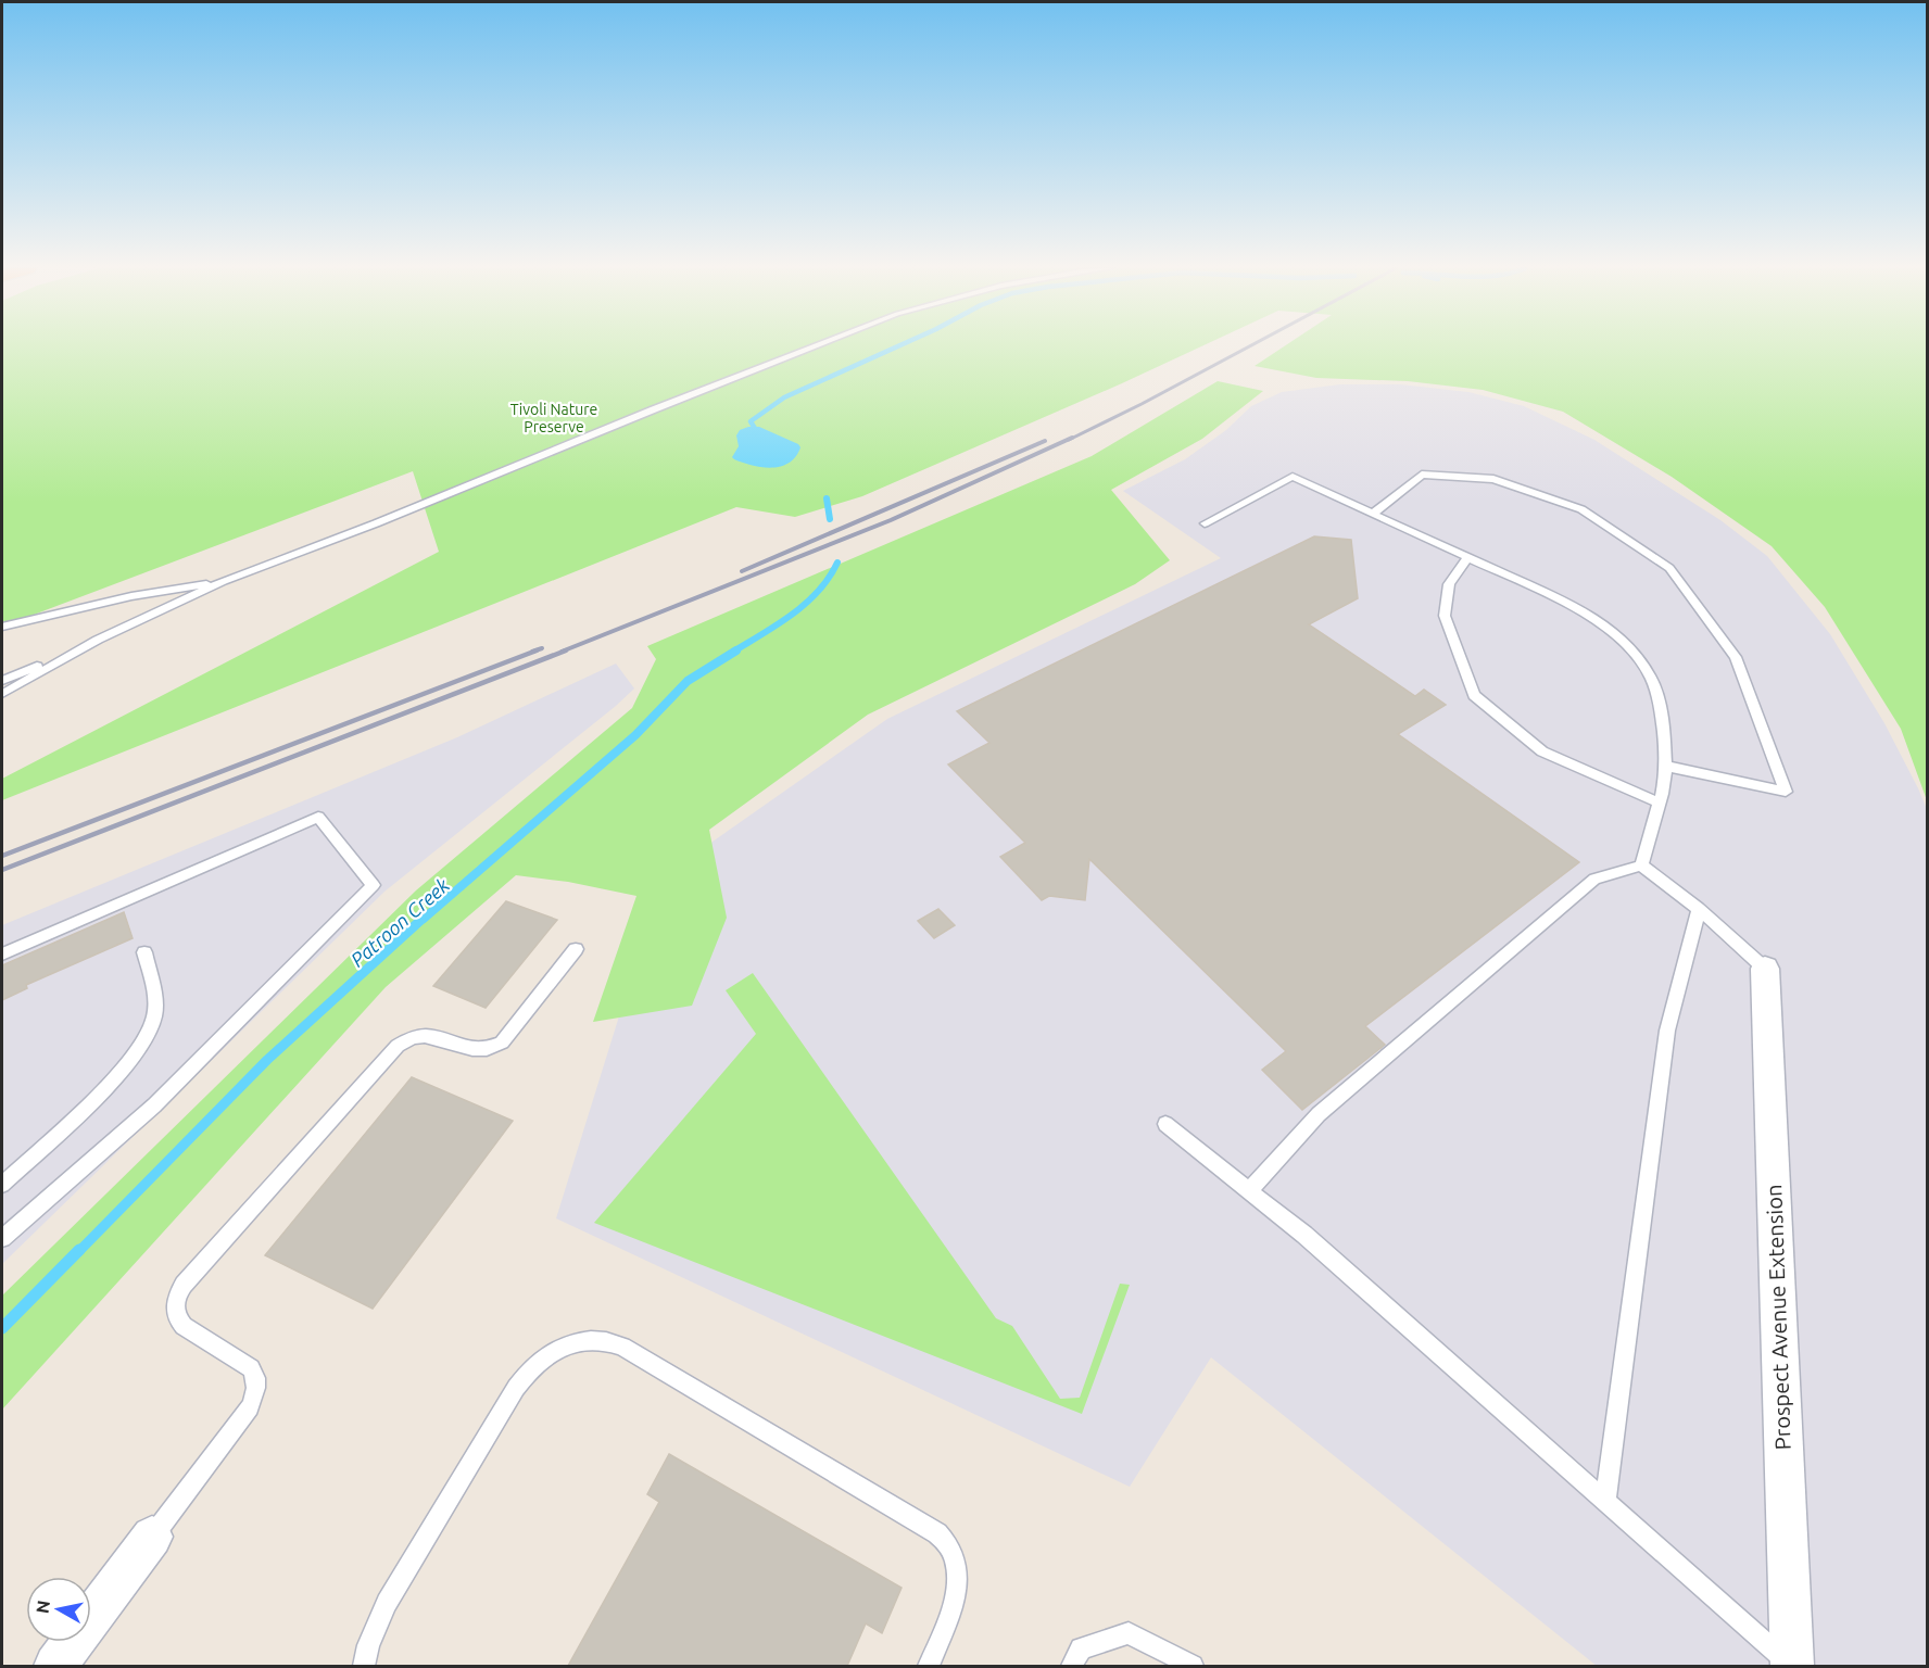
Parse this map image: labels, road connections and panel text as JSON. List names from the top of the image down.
{
  "streets": {
    "street": ["Prospect Avenue Extension"]
  },
  "water": ["Patroon Creek"],
  "parks": ["Tivoli Nature Preserve"],
  "north": "left"
}
